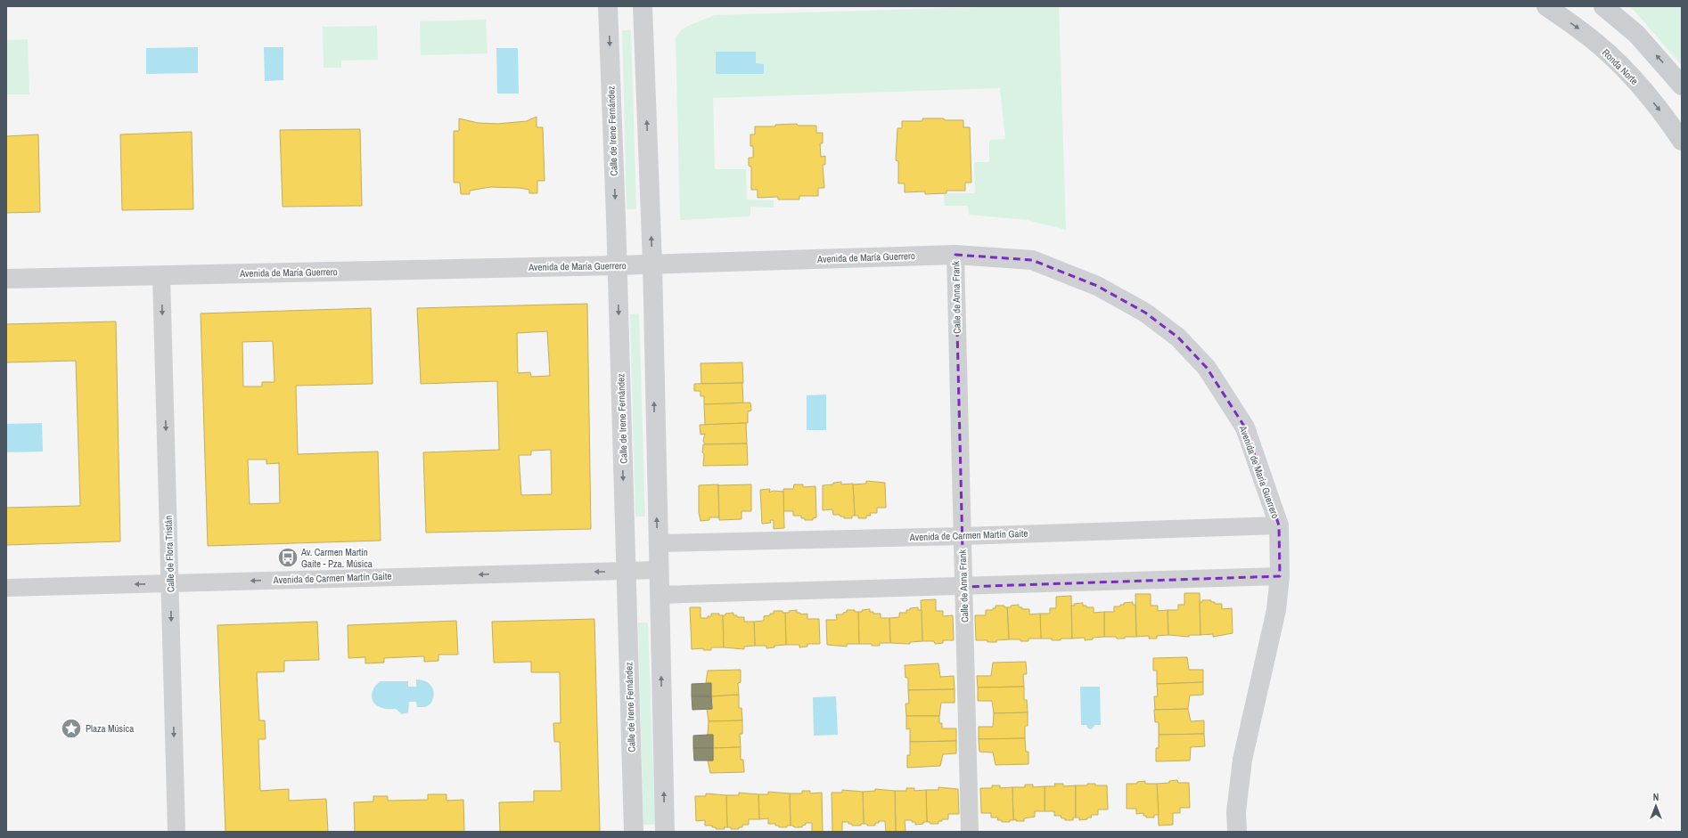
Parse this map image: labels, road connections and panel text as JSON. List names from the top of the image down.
{
  "streets": {
    "main road": ["Ronda Norte"],
    "street": [
      "Calle de Irene Fernández",
      "Avenida de María Guerrero",
      "Calle de Anna Frank",
      "Avenida de Carmen Martín Gaite",
      "Calle de Flora Tristán"
    ]
  },
  "crossings": [
    ["Calle de Irene Fernández", "Avenida de María Guerrero"],
    ["Calle de Irene Fernández", "Avenida de Carmen Martín Gaite"],
    ["Avenida de María Guerrero", "Calle de Anna Frank"],
    ["Avenida de María Guerrero", "Avenida de Carmen Martín Gaite"],
    ["Avenida de María Guerrero", "Calle de Flora Tristán"],
    ["Calle de Anna Frank", "Avenida de Carmen Martín Gaite"],
    ["Avenida de Carmen Martín Gaite", "Calle de Flora Tristán"]
  ],
  "one_way": ["Avenida de Carmen Martín Gaite", "Calle de Flora Tristán"],
  "places": {
    "bus stop": ["Av. Carmen Martín Gaite - Pza. Música"],
    "place": ["Plaza Música"]
  },
  "north": "top"
}
